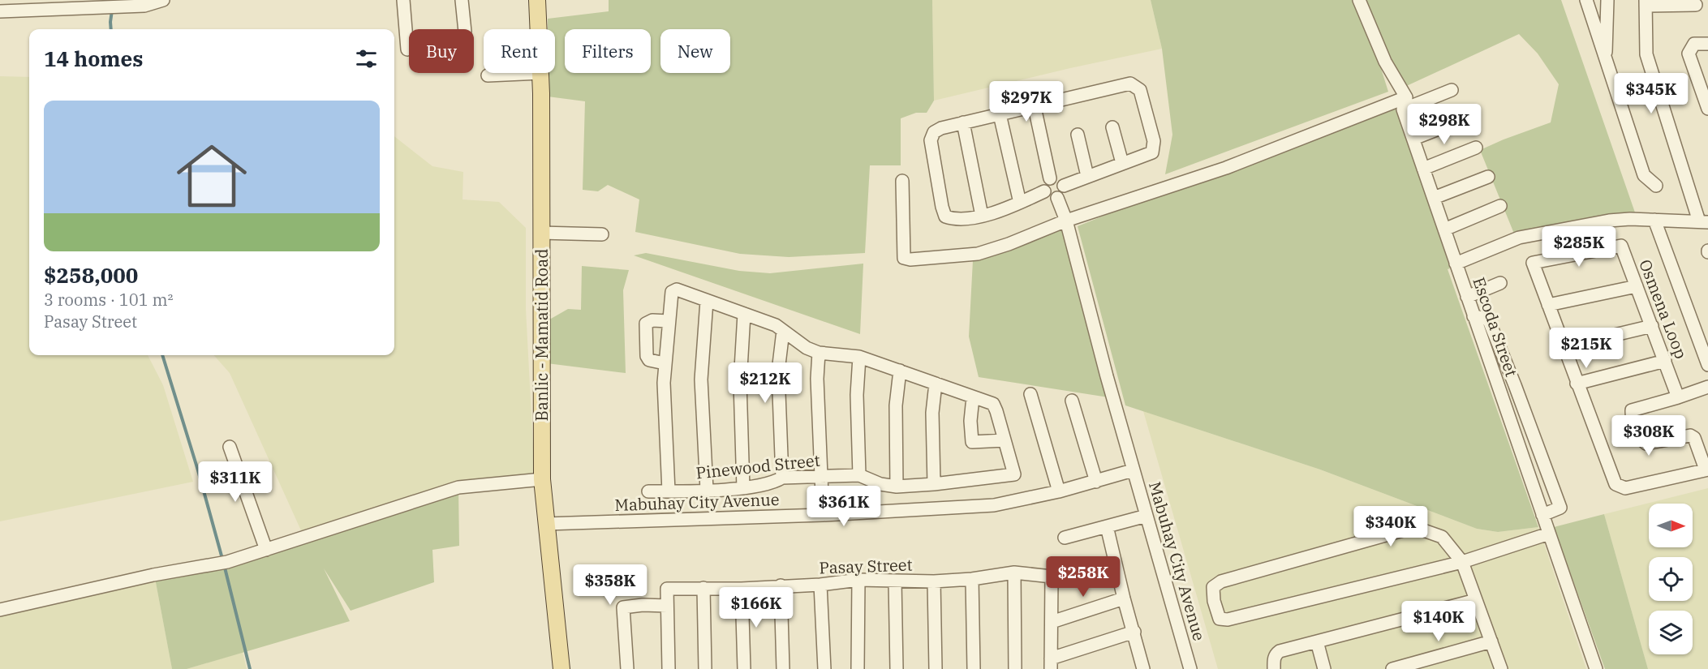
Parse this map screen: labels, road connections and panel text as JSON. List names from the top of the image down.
{
  "streets": {
    "main road": ["Banlic - Mamatid Road"],
    "street": [
      "Osmena Loop",
      "Escoda Street",
      "Pinewood Street",
      "Mabuhay City Avenue",
      "Pasay Street"
    ]
  },
  "crossings": [
    ["Banlic - Mamatid Road", "Mabuhay City Avenue"]
  ],
  "north": "right",
  "page": {
    "chip": [
      "Buy",
      "Rent",
      "Filters",
      "New"
    ],
    "heading": "14 homes",
    "price": [
      "$345K",
      "$297K",
      "$298K",
      "$285K",
      "$215K",
      "$212K",
      "$308K",
      "$311K",
      "$361K",
      "$340K",
      "$258K",
      "$358K",
      "$166K",
      "$140K"
    ],
    "list": [
      {
        "name": "$258,000",
        "note": "3 rooms · 101 m² · Pasay Street"
      }
    ]
  }
}
